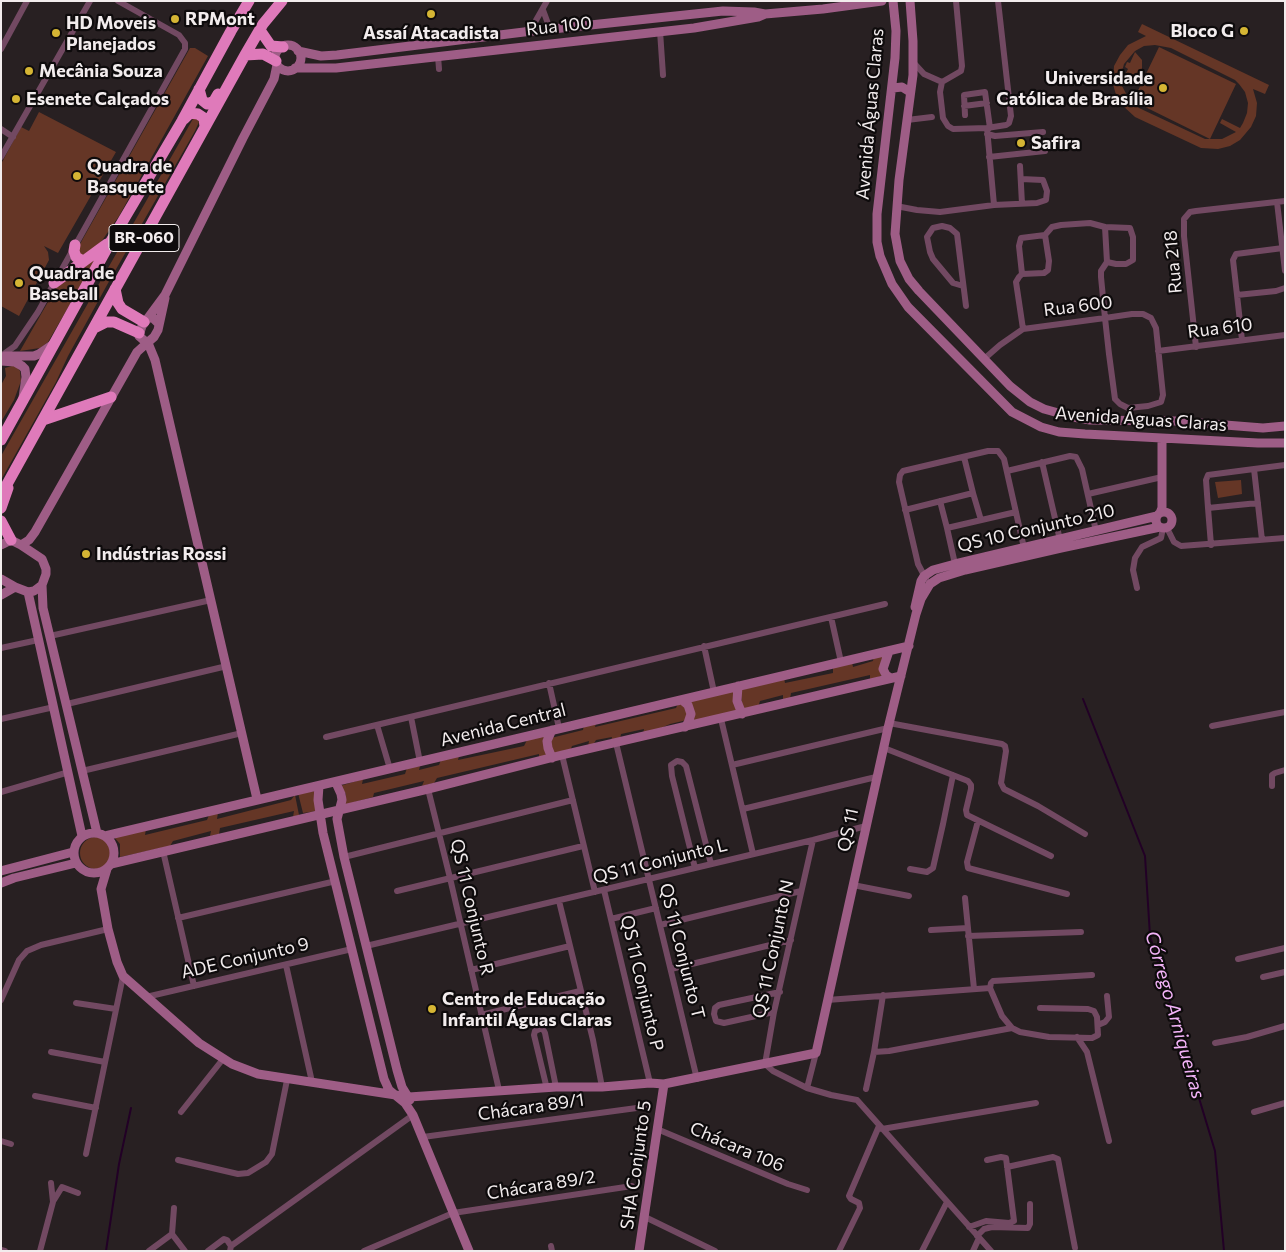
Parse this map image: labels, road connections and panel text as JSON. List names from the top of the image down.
{
  "streets": {
    "highway": ["BR-060"],
    "street": [
      "Rua 100",
      "Avenida Águas Claras",
      "Rua 218",
      "Rua 600",
      "Rua 610",
      "QS 10 Conjunto 210",
      "Avenida Central",
      "QS 11",
      "QS 11 Conjunto L",
      "QS 11 Conjunto R",
      "QS 11 Conjunto N",
      "QS 11 Conjunto T",
      "ADE Conjunto 9",
      "QS 11 Conjunto P",
      "Chácara 89/1",
      "Chácara 106",
      "SHA Conjunto 5",
      "Chácara 89/2"
    ]
  },
  "crossings": [
    ["Avenida Águas Claras", "Rua 600"],
    ["Rua 218", "Rua 610"],
    ["Rua 600", "Rua 610"],
    ["QS 10 Conjunto 210", "QS 11"],
    ["Avenida Central", "QS 11"],
    ["QS 11", "QS 11 Conjunto L"],
    ["QS 11 Conjunto L", "QS 11 Conjunto R"],
    ["QS 11 Conjunto L", "QS 11 Conjunto N"],
    ["QS 11 Conjunto L", "QS 11 Conjunto T"],
    ["QS 11 Conjunto L", "QS 11 Conjunto P"],
    ["Chácara 106", "SHA Conjunto 5"]
  ],
  "water": ["Córrego Arniqueiras"],
  "places": [
    "Assaí Atacadista",
    "RPMont",
    "Bloco G",
    "HD Moveis Planejados",
    "Mecânia Souza",
    "Universidade Católica de Brasília",
    "Esenete Calçados",
    "Safira",
    "Quadra de Basquete",
    "Quadra de Baseball",
    "Indústrias Rossi",
    "Centro de Educação Infantil Águas Claras"
  ]
}
